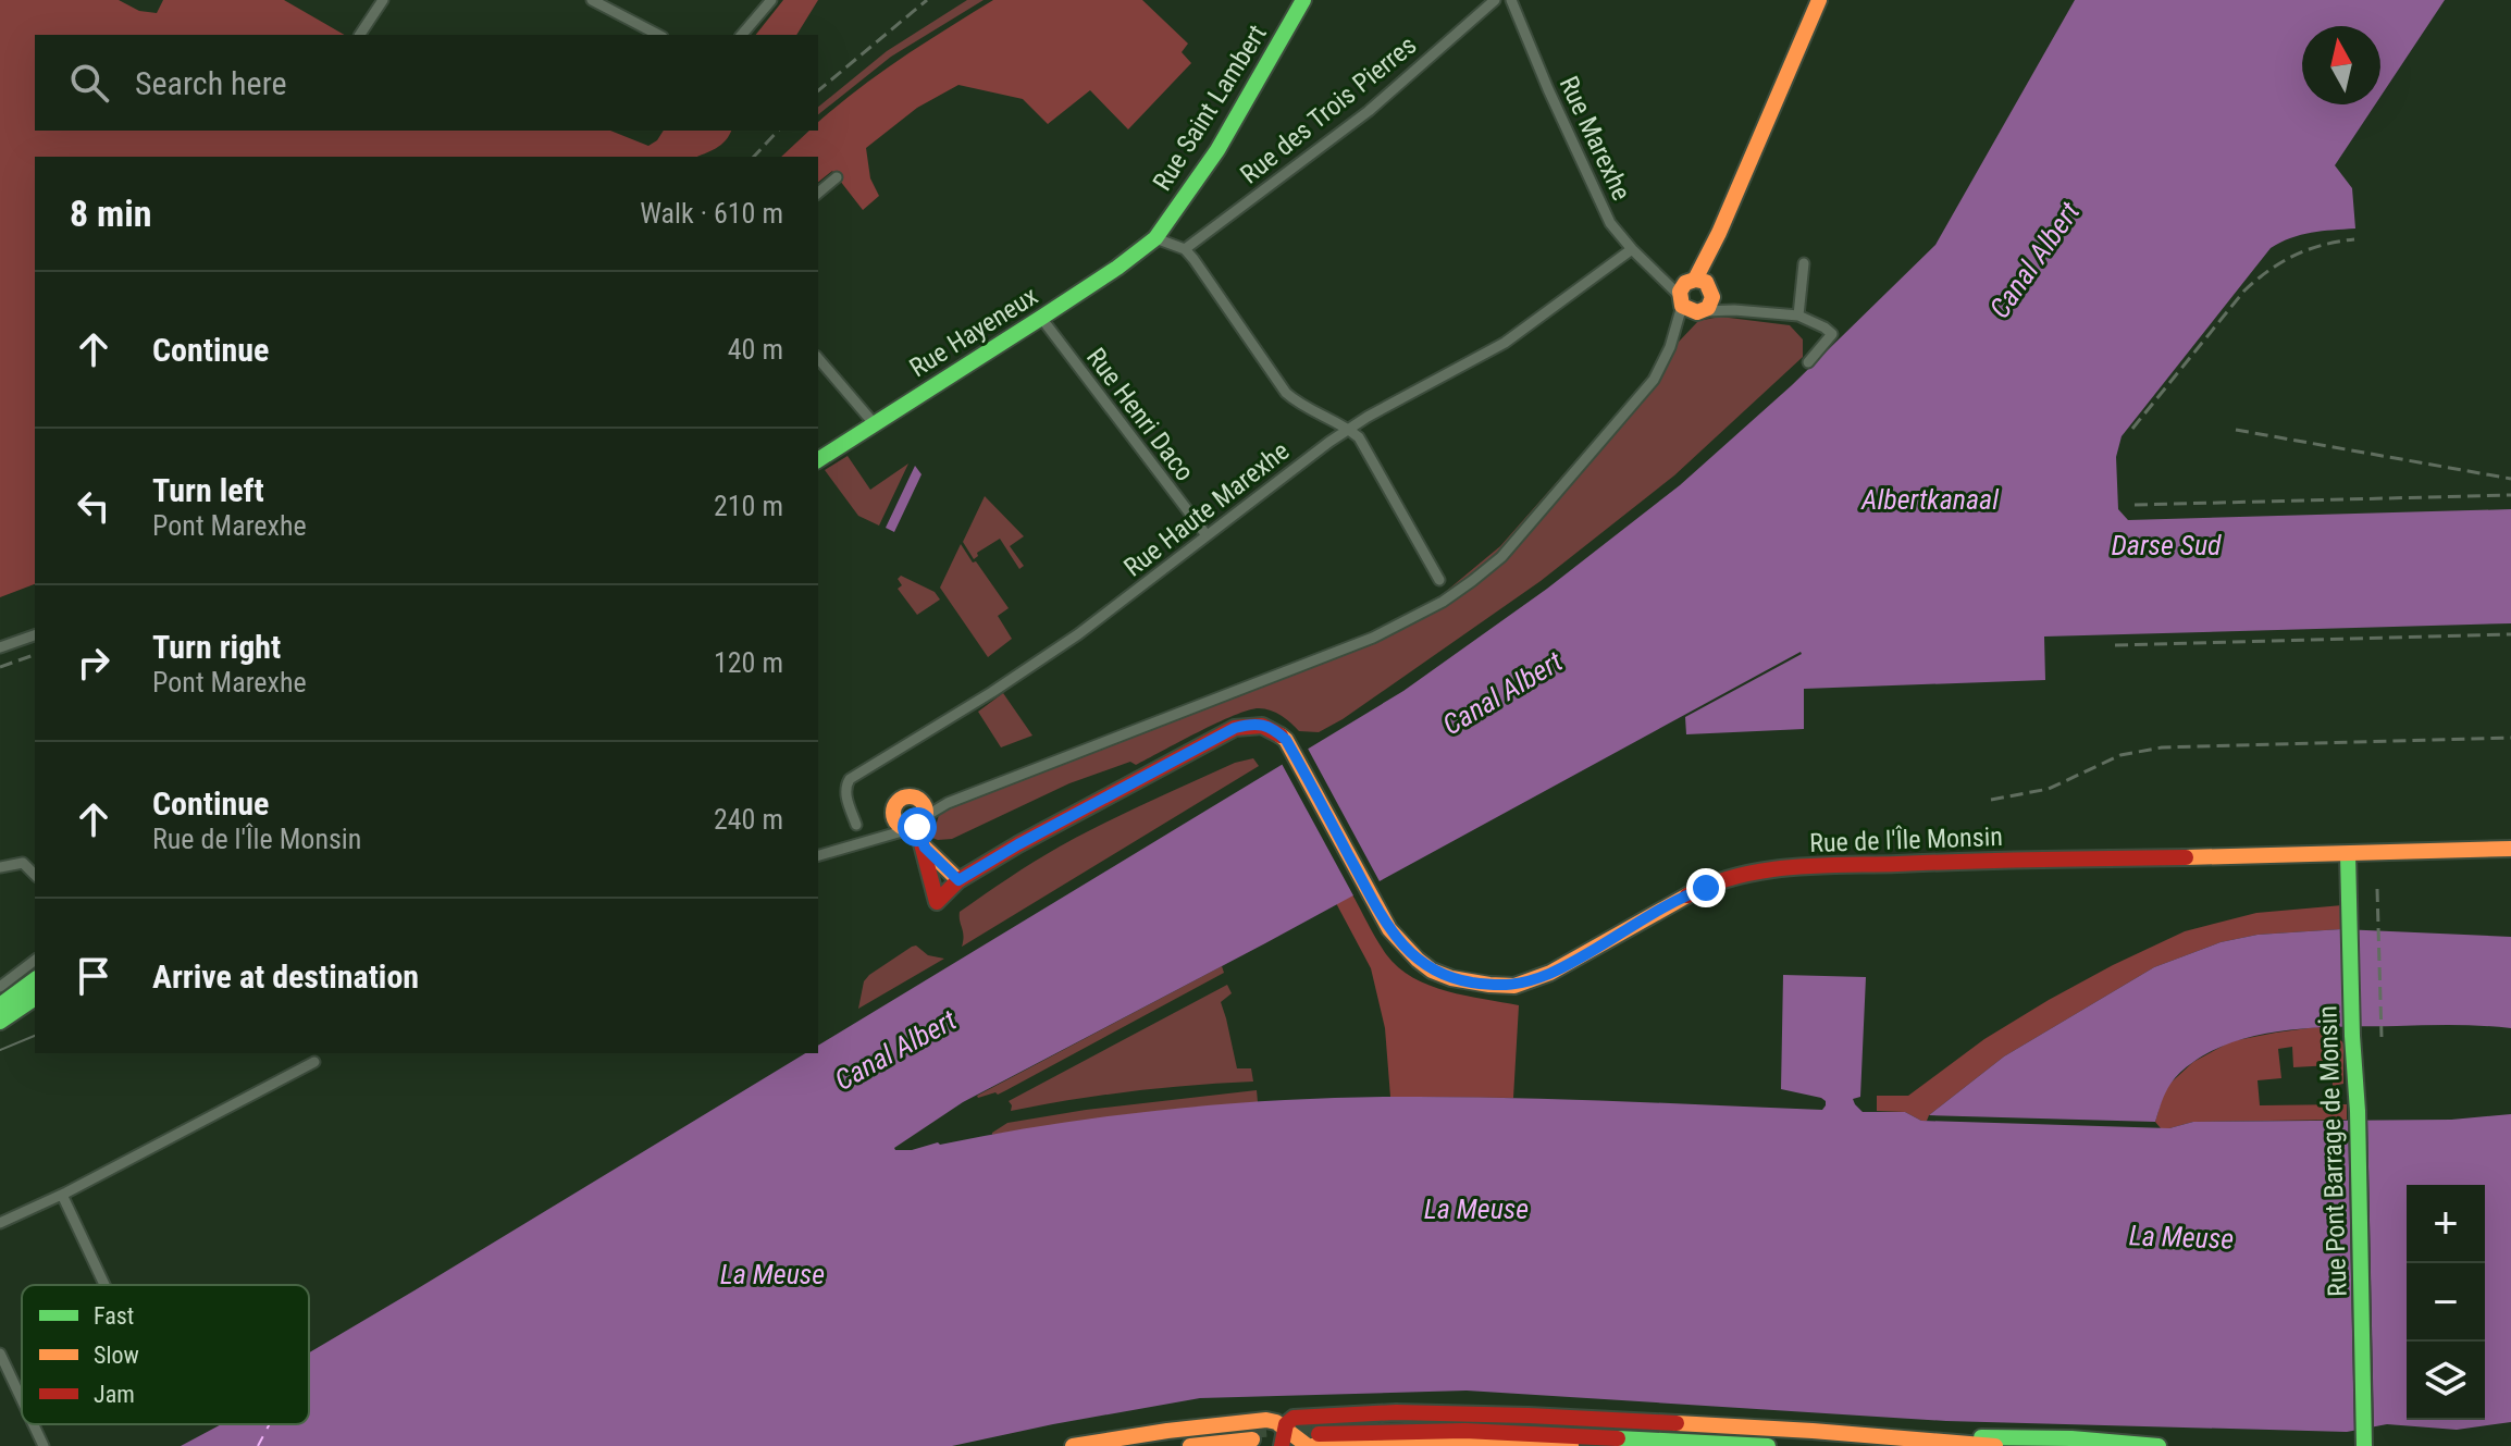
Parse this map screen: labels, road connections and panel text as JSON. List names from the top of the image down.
{
  "streets": {
    "main road": [
      "Rue Saint Lambert",
      "Rue Hayeneux",
      "Rue de l'Île Monsin",
      "Rue Pont Barrage de Monsin"
    ],
    "street": [
      "Rue des Trois Pierres",
      "Rue Marexhe",
      "Rue Henri Daco",
      "Rue Haute Marexhe"
    ]
  },
  "crossings": [
    ["Rue Saint Lambert", "Rue Hayeneux"],
    ["Rue Marexhe", "Rue Haute Marexhe"],
    ["Rue Hayeneux", "Rue Henri Daco"],
    ["Rue Henri Daco", "Rue Haute Marexhe"],
    ["Rue de l'Île Monsin", "Rue Pont Barrage de Monsin"]
  ],
  "water": [
    "Canal Albert",
    "Albertkanaal",
    "Darse Sud",
    "La Meuse"
  ],
  "legend": ["Fast", "Slow", "Jam"],
  "north": "top",
  "page": {
    "search": "Search here",
    "heading": ["8 min", "Walk · 610 m"],
    "list": [
      ["Continue", "40 m"],
      ["Turn left", "Pont Marexhe", "210 m"],
      ["Turn right", "Pont Marexhe", "120 m"],
      ["Continue", "Rue de l'Île Monsin", "240 m"],
      "Arrive at destination"
    ],
    "map_buttons": ["+", "−"]
  }
}
